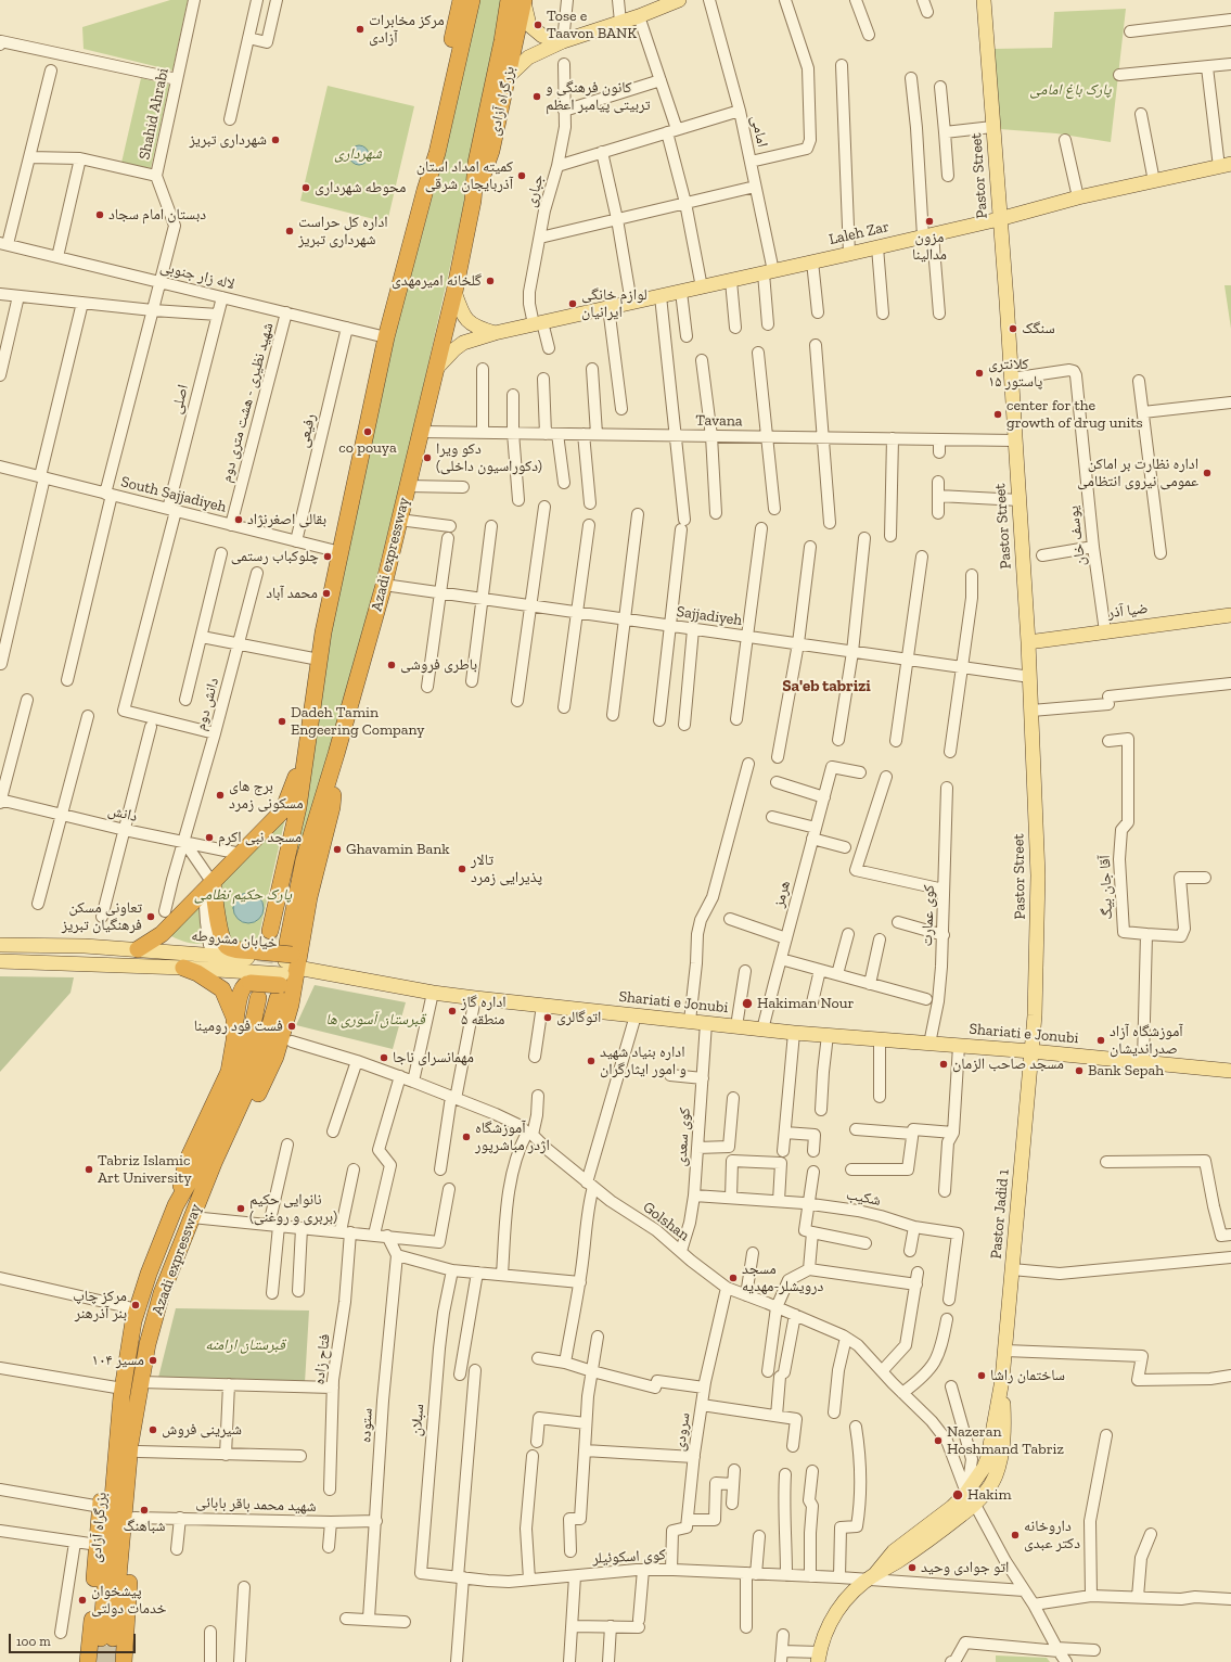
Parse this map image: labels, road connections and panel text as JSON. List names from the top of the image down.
{
  "streets": {
    "highway": ["بزرگراه آزادی", "Azadi expressway"],
    "main road": [
      "Pastor Street",
      "Laleh Zar",
      "ضیا آذر",
      "خیابان مشروطه",
      "Shariati e Jonubi",
      "Pastor Jadid 1"
    ],
    "street": [
      "Shahid Ahrabi",
      "امامی",
      "جباری",
      "لاله زار جنوبی",
      "اصلی",
      "شهید نظیری - هشت متری دوم",
      "Tavana",
      "رفیعی",
      "South Sajjadiyeh",
      "یوسف خان",
      "Sajjadiyeh",
      "دانش دوم",
      "دانش",
      "آقا جان بیگ",
      "هرمز",
      "کوی عمارت",
      "کوی سعدی",
      "شکیب",
      "Golshan",
      "فتاح زاده",
      "سبلان",
      "ستوده",
      "سرودی",
      "شهید محمد باقر بابائی",
      "کوی اسکوئیلر"
    ]
  },
  "crossings": [
    ["بزرگراه آزادی", "Azadi expressway"],
    ["Shahid Ahrabi", "لاله زار جنوبی"],
    ["Shahid Ahrabi", "South Sajjadiyeh"],
    ["امامی", "Laleh Zar"],
    ["Pastor Street", "Laleh Zar"],
    ["Pastor Street", "Tavana"],
    ["Pastor Street", "یوسف خان"],
    ["Pastor Street", "ضیا آذر"],
    ["Pastor Street", "Sajjadiyeh"],
    ["Pastor Street", "Shariati e Jonubi"],
    ["Pastor Street", "Pastor Jadid 1"],
    ["جباری", "Laleh Zar"],
    ["Laleh Zar", "Azadi expressway"],
    ["لاله زار جنوبی", "اصلی"],
    ["لاله زار جنوبی", "شهید نظیری - هشت متری دوم"],
    ["لاله زار جنوبی", "رفیعی"],
    ["اصلی", "South Sajjadiyeh"],
    ["اصلی", "دانش دوم"],
    ["شهید نظیری - هشت متری دوم", "South Sajjadiyeh"],
    ["Tavana", "Azadi expressway"],
    ["رفیعی", "South Sajjadiyeh"],
    ["یوسف خان", "ضیا آذر"],
    ["Azadi expressway", "Sajjadiyeh"],
    ["Azadi expressway", "Shariati e Jonubi"],
    ["دانش دوم", "دانش"],
    ["هرمز", "Shariati e Jonubi"],
    ["کوی عمارت", "Shariati e Jonubi"],
    ["Shariati e Jonubi", "کوی سعدی"],
    ["Shariati e Jonubi", "Pastor Jadid 1"],
    ["کوی سعدی", "شکیب"],
    ["کوی سعدی", "Golshan"],
    ["Pastor Jadid 1", "Golshan"],
    ["Pastor Jadid 1", "کوی اسکوئیلر"],
    ["Golshan", "سرودی"],
    ["Golshan", "کوی اسکوئیلر"],
    ["سبلان", "کوی اسکوئیلر"],
    ["ستوده", "شهید محمد باقر بابائی"]
  ],
  "districts": ["Sa'eb tabrizi"],
  "parks": [
    "پارک باغ امامی",
    "شهرداری",
    "پارک حکیم نظامی",
    "قبرستان آسوری ها",
    "قبرستان ارامنه"
  ],
  "places": [
    "Tose e Taavon BANK",
    "مرکز مخابرات آزادی",
    "کانون فرهنگی و تربیتی پیامبر اعظم",
    "شهرداری تبریز",
    "کمیته امداد استان آذربایجان شرقی",
    "محوطه شهرداری",
    "دبستان امام سجاد",
    "مزون مدالینا",
    "اداره کل حراست شهرداری تبریز",
    "گلخانه امیرمهدی",
    "لوازم خانگی ایرانیان",
    "سنگک",
    "کلانتری ۱۵ پاستور",
    "center for the growth of drug units",
    "co pouya",
    "دکو ویرا (دکوراسیون داخلی)",
    "اداره نظارت بر اماکن عمومی نیروی انتظامی",
    "بقالی اصغرنژاد",
    "چلوکباب رستمی",
    "محمد آباد",
    "باطری فروشی",
    "Dadeh Tamin Engeering Company",
    "برج های مسکونی زمرد",
    "مسجد نبی اکرم",
    "Ghavamin Bank",
    "تالار پذیرایی زمرد",
    "تعاونی مسکن فرهنگیان تبریز",
    "Hakiman Nour",
    "اداره گاز منطقه ۵",
    "اتوگالری",
    "فست فود رومینا",
    "آموزشگاه آزاد صدراندیشان",
    "مهمانسرای ناجا",
    "اداره بنیاد شهید و امور ایثارگران",
    "مسجد صاحب الزمان",
    "Bank Sepah",
    "آموزشگاه اژدر مباشرپور",
    "Tabriz Islamic Art University",
    "نانوایی حکیم (بربری و روغنی)",
    "مسجد درویشلر-مهدیه",
    "مرکز چاپ بنر آذرهنر",
    "مسیر ۱۰۴",
    "ساختمان راشا",
    "شیرینی فروش",
    "Nazeran Hoshmand Tabriz",
    "Hakim",
    "شباهنگ",
    "داروخانه دکتر عبدی",
    "اتو جوادی وحید",
    "پیشخوان خدمات دولتی"
  ],
  "scale_bar": "100 m"
}
